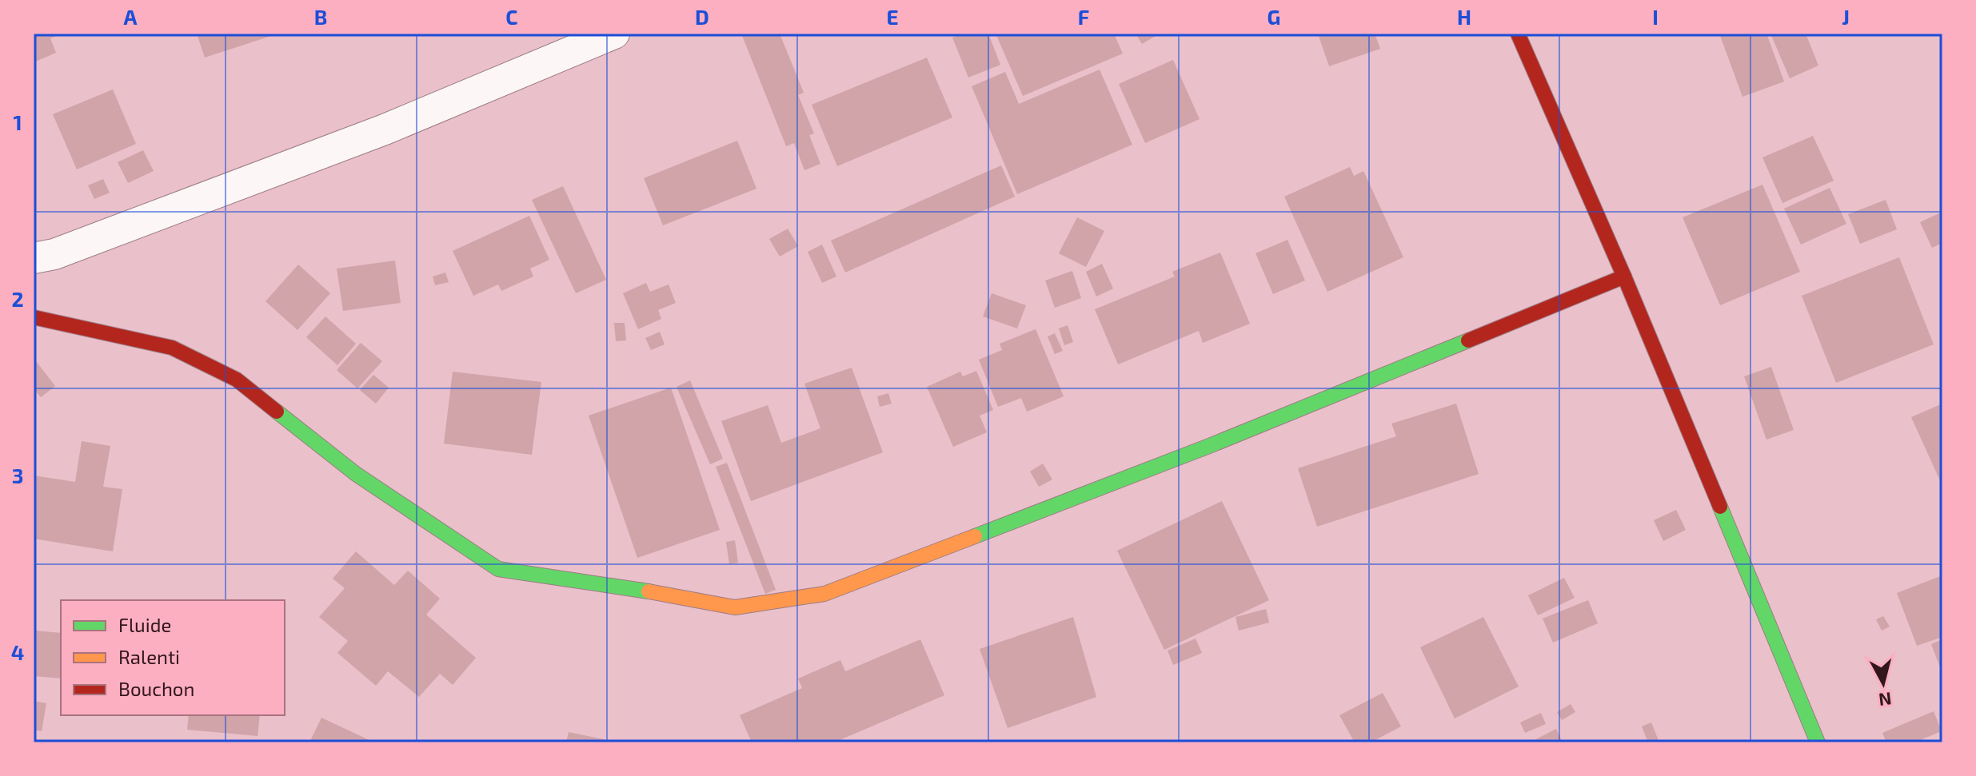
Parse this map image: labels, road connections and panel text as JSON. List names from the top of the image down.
{
  "legend": ["Fluide", "Ralenti", "Bouchon"],
  "north": "bottom",
  "grid": {
    "columns": [
      "A",
      "B",
      "C",
      "D",
      "E",
      "F",
      "G",
      "H",
      "I",
      "J"
    ],
    "rows": [
      "1",
      "2",
      "3",
      "4"
    ]
  }
}
